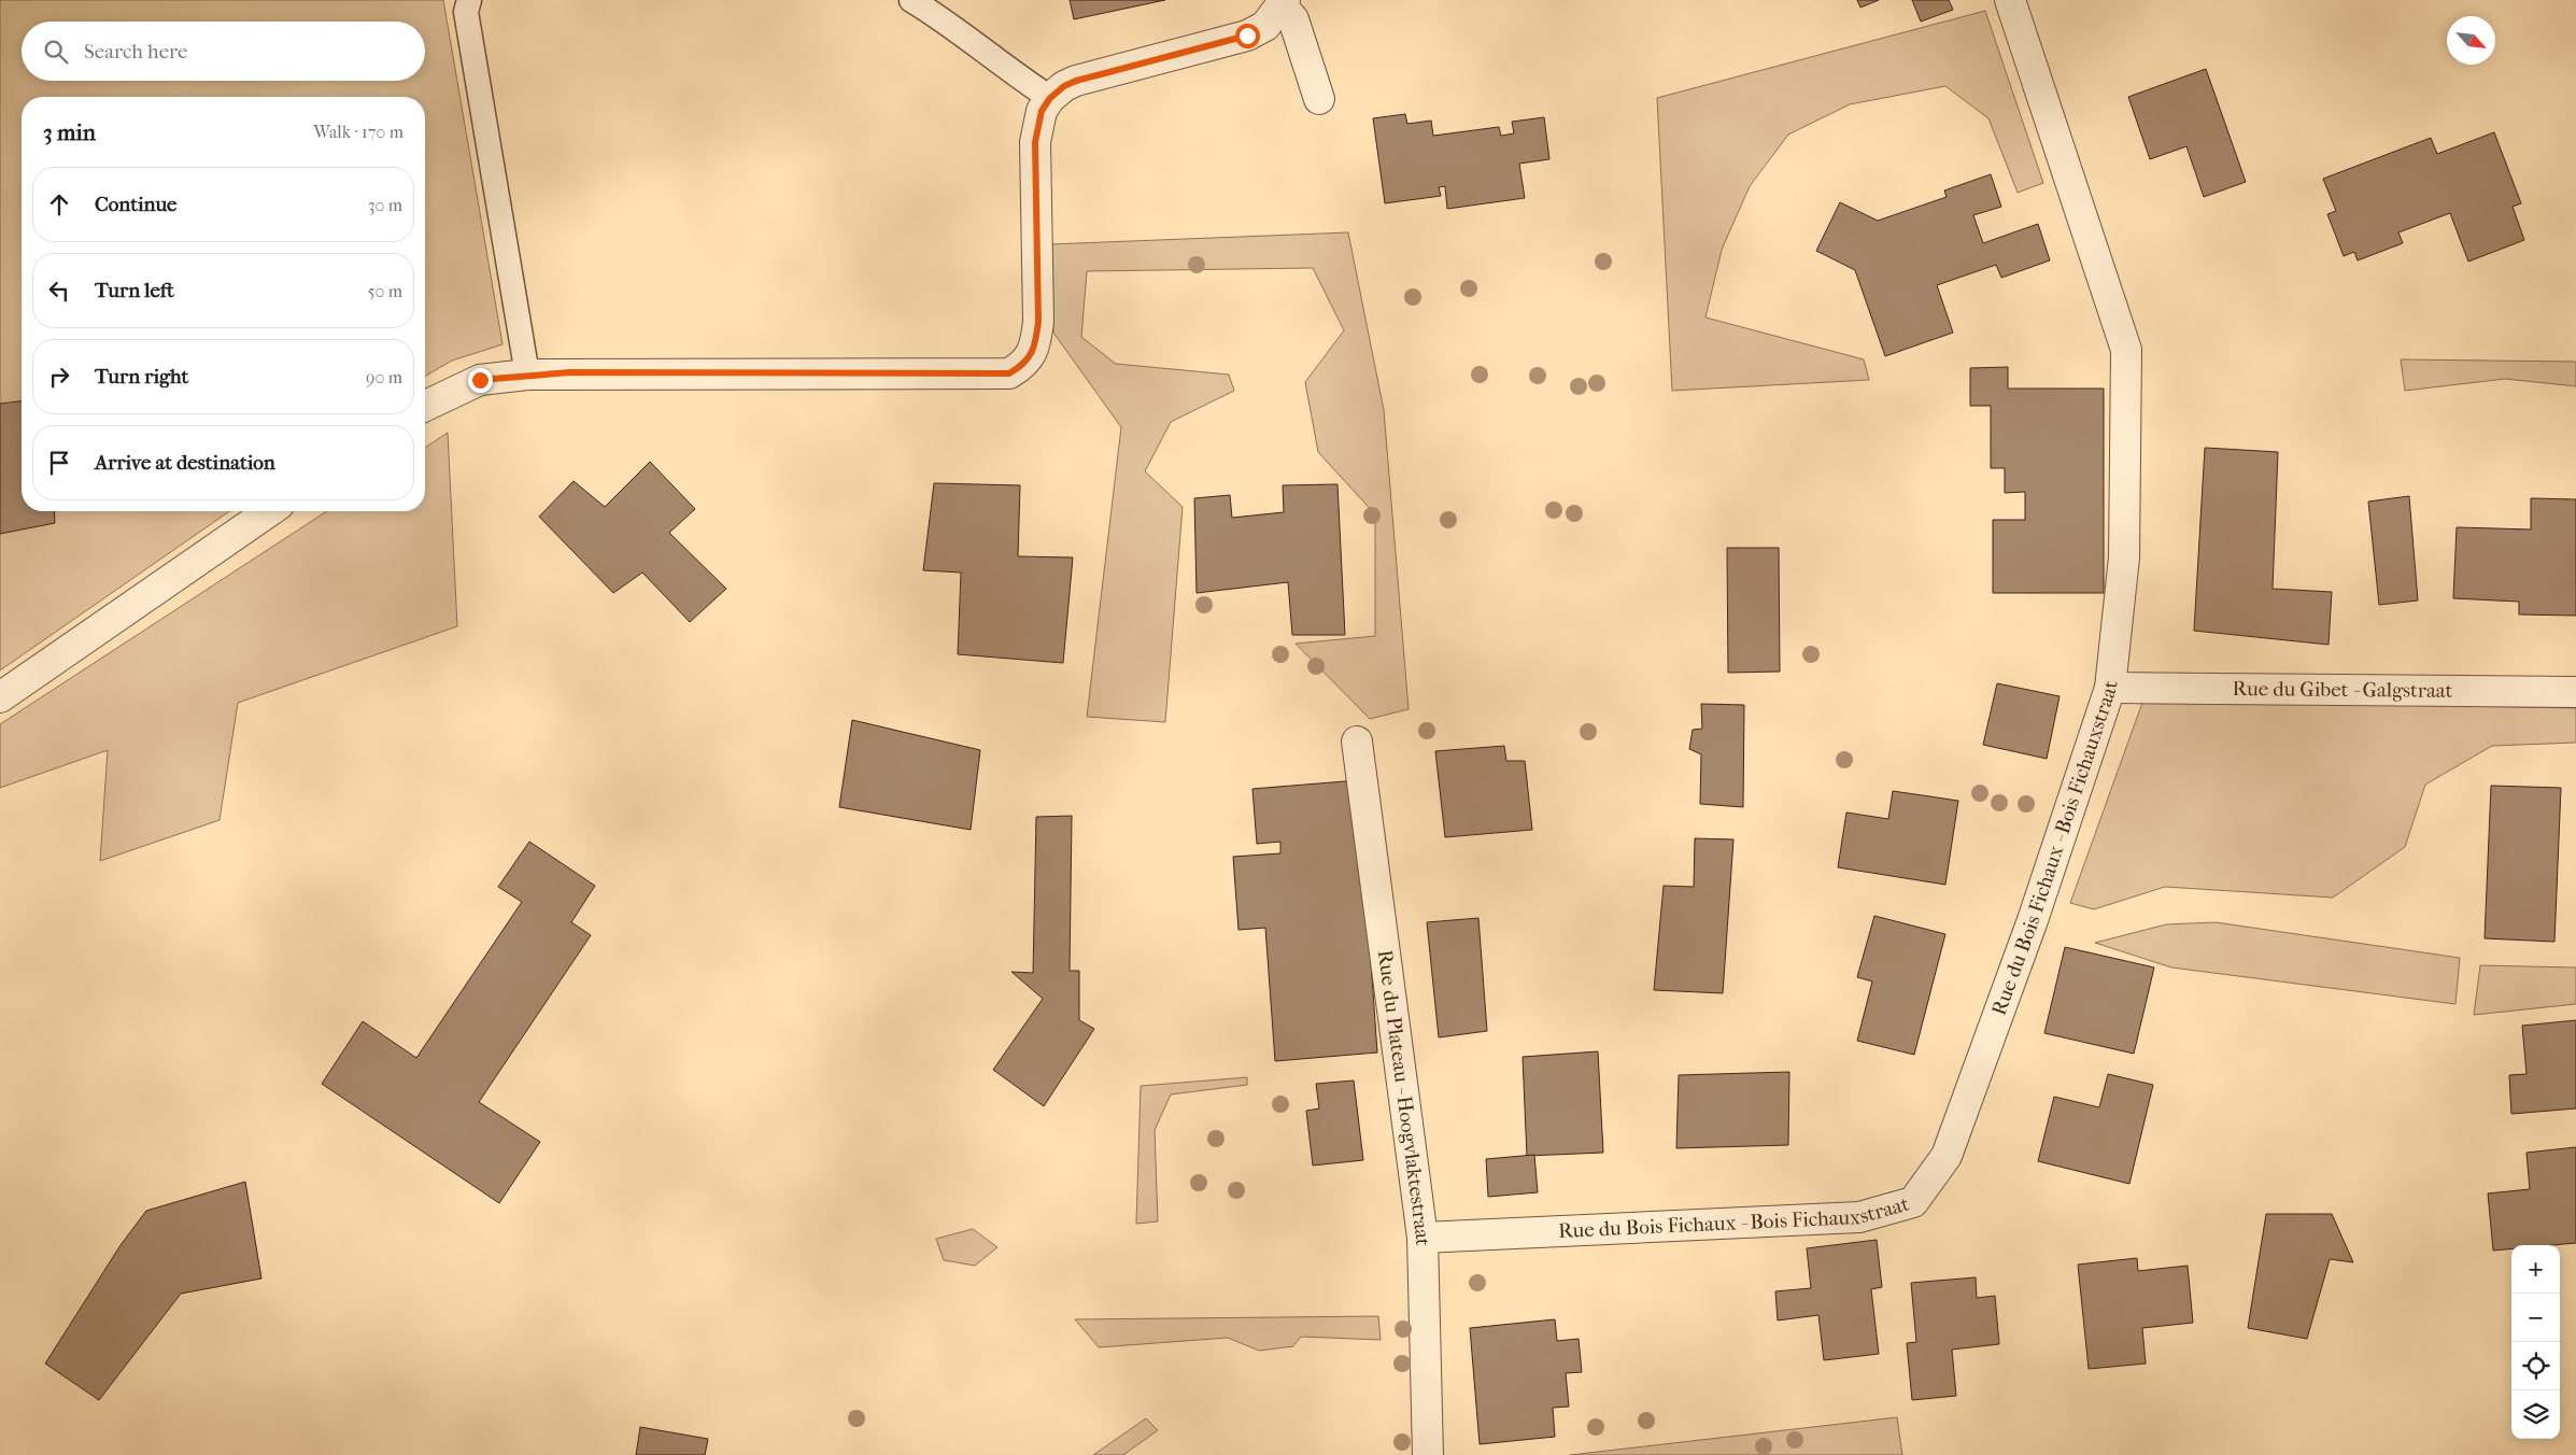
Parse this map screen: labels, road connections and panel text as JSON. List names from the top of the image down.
{
  "streets": {
    "street": ["Rue du Gibet - Galgstraat", "Rue du Bois Fichaux - Bois Fichauxstraat", "Rue du Plateau - Hoogvlaktestraat"]
  },
  "crossings": [
    ["Rue du Gibet - Galgstraat", "Rue du Bois Fichaux - Bois Fichauxstraat"],
    ["Rue du Bois Fichaux - Bois Fichauxstraat", "Rue du Plateau - Hoogvlaktestraat"]
  ],
  "north": "bottom right",
  "page": {
    "search": "Search here",
    "heading": ["3 min", "Walk · 170 m"],
    "list": [
      ["Continue", "30 m"],
      ["Turn left", "50 m"],
      ["Turn right", "90 m"],
      "Arrive at destination"
    ],
    "map_buttons": ["+", "−"]
  }
}
